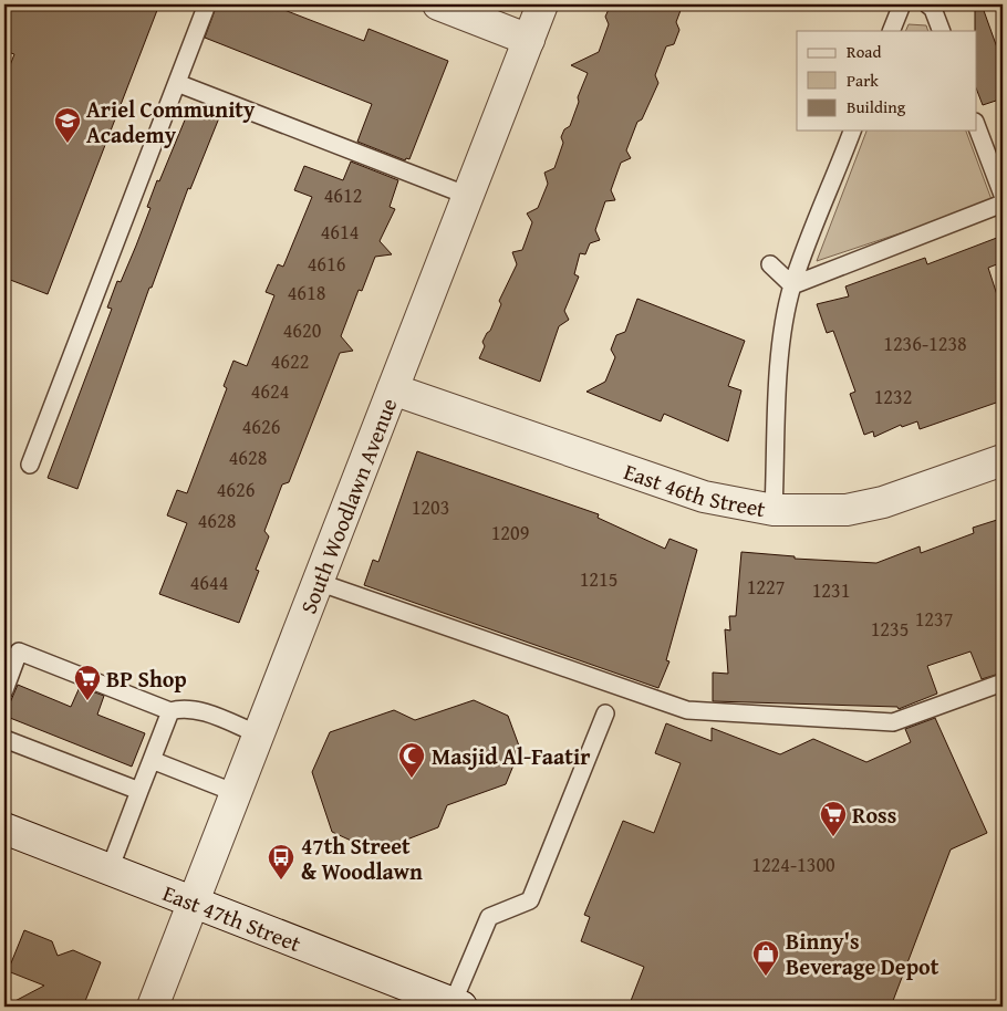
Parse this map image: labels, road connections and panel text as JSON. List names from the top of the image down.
{
  "streets": {
    "street": ["East 46th Street", "South Woodlawn Avenue", "East 47th Street"]
  },
  "crossings": [
    ["East 46th Street", "South Woodlawn Avenue"],
    ["South Woodlawn Avenue", "East 47th Street"]
  ],
  "places": {
    "school or university": ["Ariel Community Academy"],
    "supermarket": ["BP Shop", "Ross"],
    "mosque": ["Masjid Al-Faatir"],
    "bus stop": ["47th Street & Woodlawn"],
    "shop": ["Binny's Beverage Depot"]
  },
  "house_numbers": [
    "4612",
    "4614",
    "4616",
    "4618",
    "4620",
    "1236-1238",
    "4622",
    "4624",
    "1232",
    "4626",
    "4628",
    "4626",
    "1203",
    "4628",
    "1209",
    "1215",
    "4644",
    "1227",
    "1231",
    "1237",
    "1235",
    "1224-1300"
  ],
  "legend": ["Road", "Park", "Building"]
}
